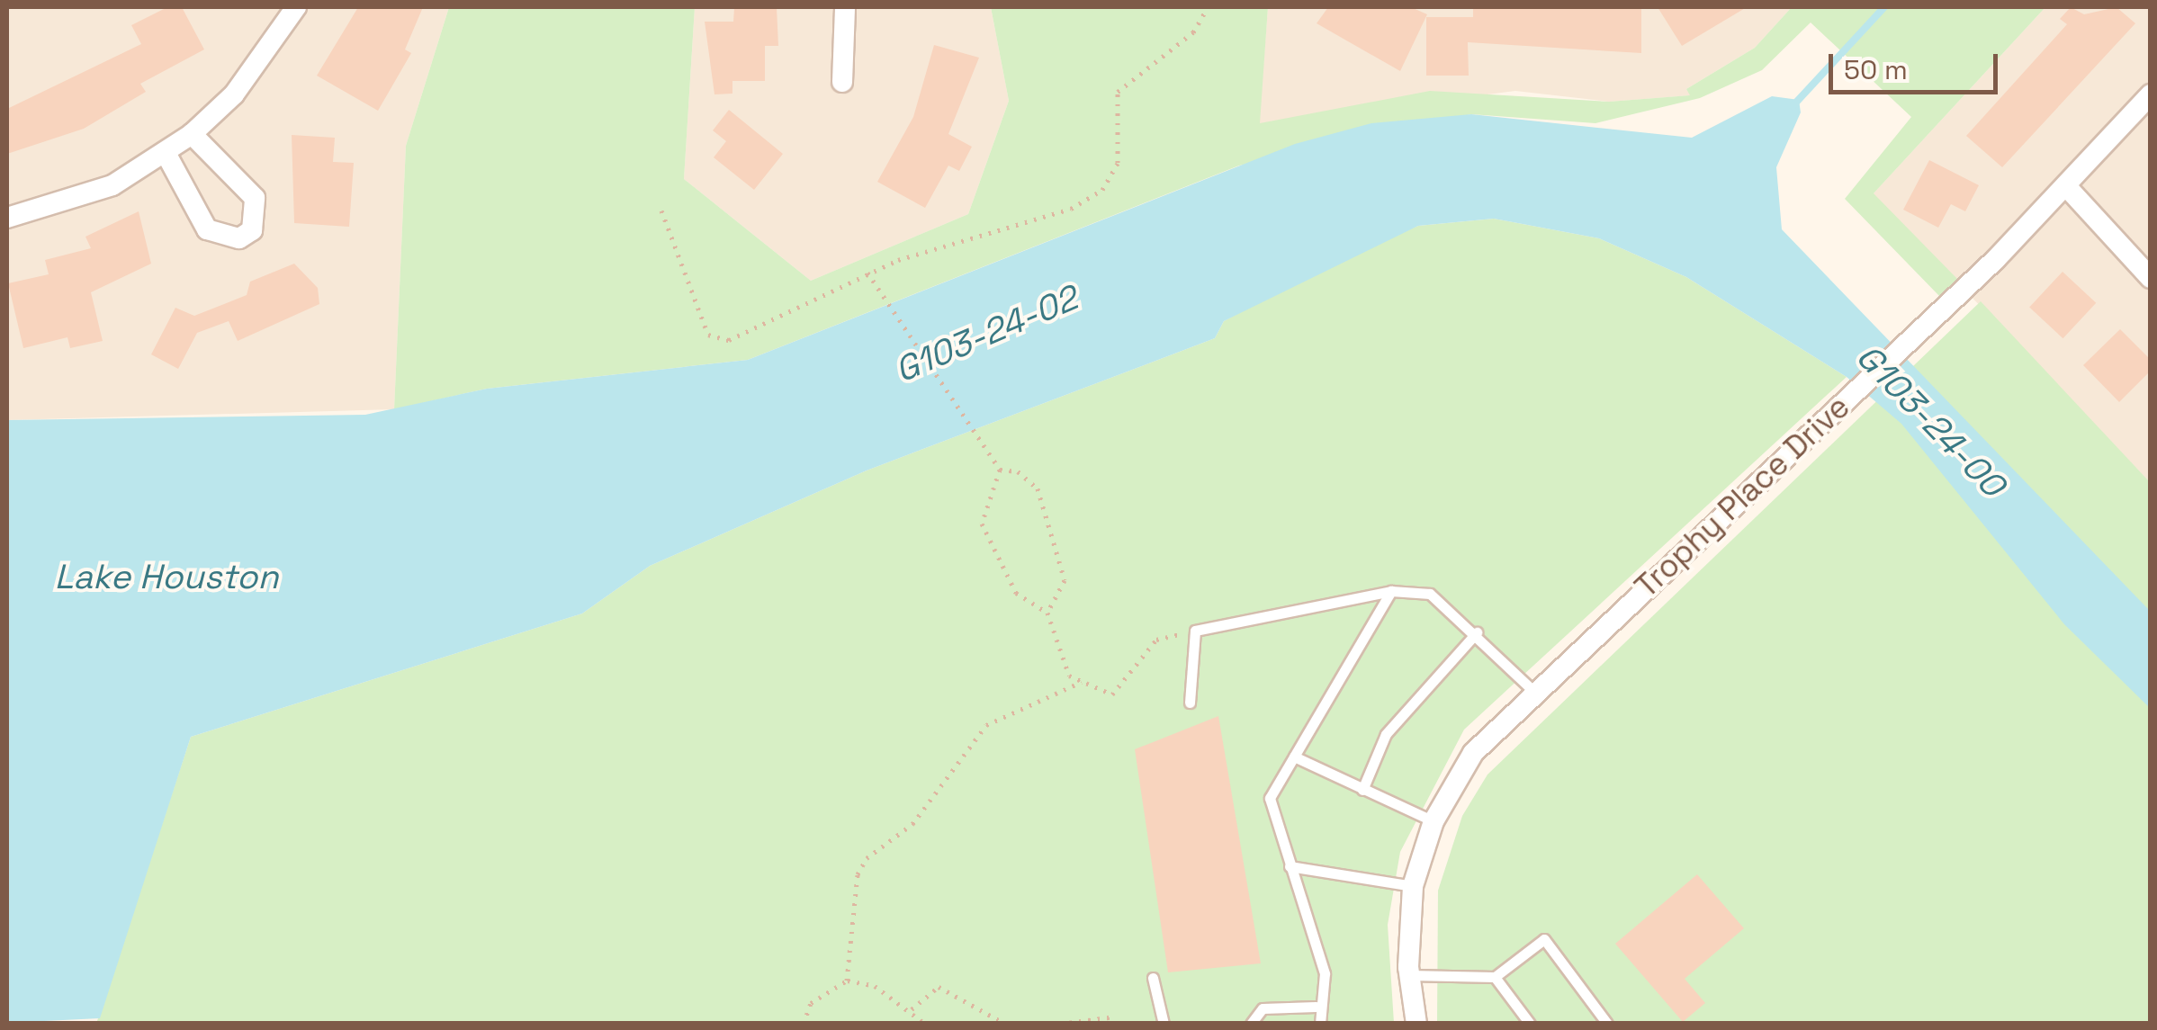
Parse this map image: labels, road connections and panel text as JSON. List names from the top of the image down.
{
  "streets": {
    "street": ["Trophy Place Drive"]
  },
  "water": ["G103-24-02", "G103-24-00", "Lake Houston"],
  "scale_bar": "50 m"
}
